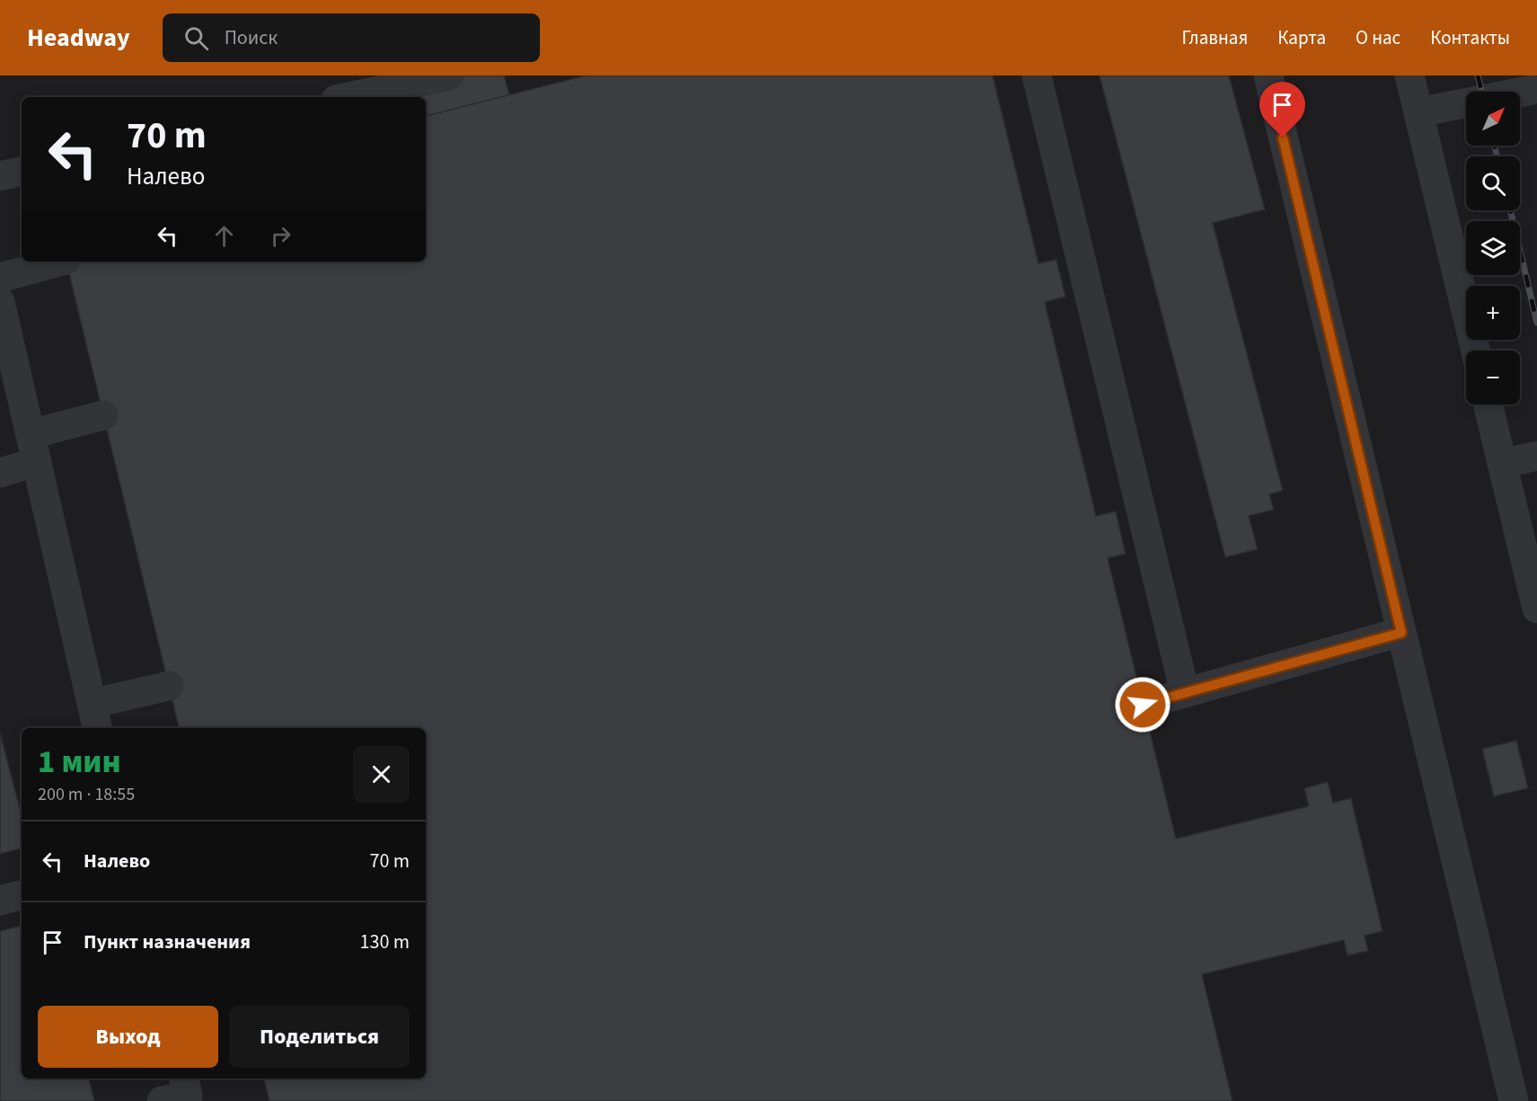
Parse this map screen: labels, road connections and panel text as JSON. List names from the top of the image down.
{
  "north": "top right",
  "page": {
    "header": "Headway",
    "search": "Поиск",
    "nav": [
      "Главная",
      "Карта",
      "О нас",
      "Контакты"
    ],
    "map_buttons": ["+", "−"],
    "turn": ["70 m", "Налево"],
    "heading": ["1 мин", "200 m · 18:55"],
    "list": [
      {
        "name": "Налево",
        "value": "70 m"
      },
      {
        "name": "Пункт назначения",
        "value": "130 m"
      }
    ],
    "buttons": ["Выход", "Поделиться"]
  }
}
